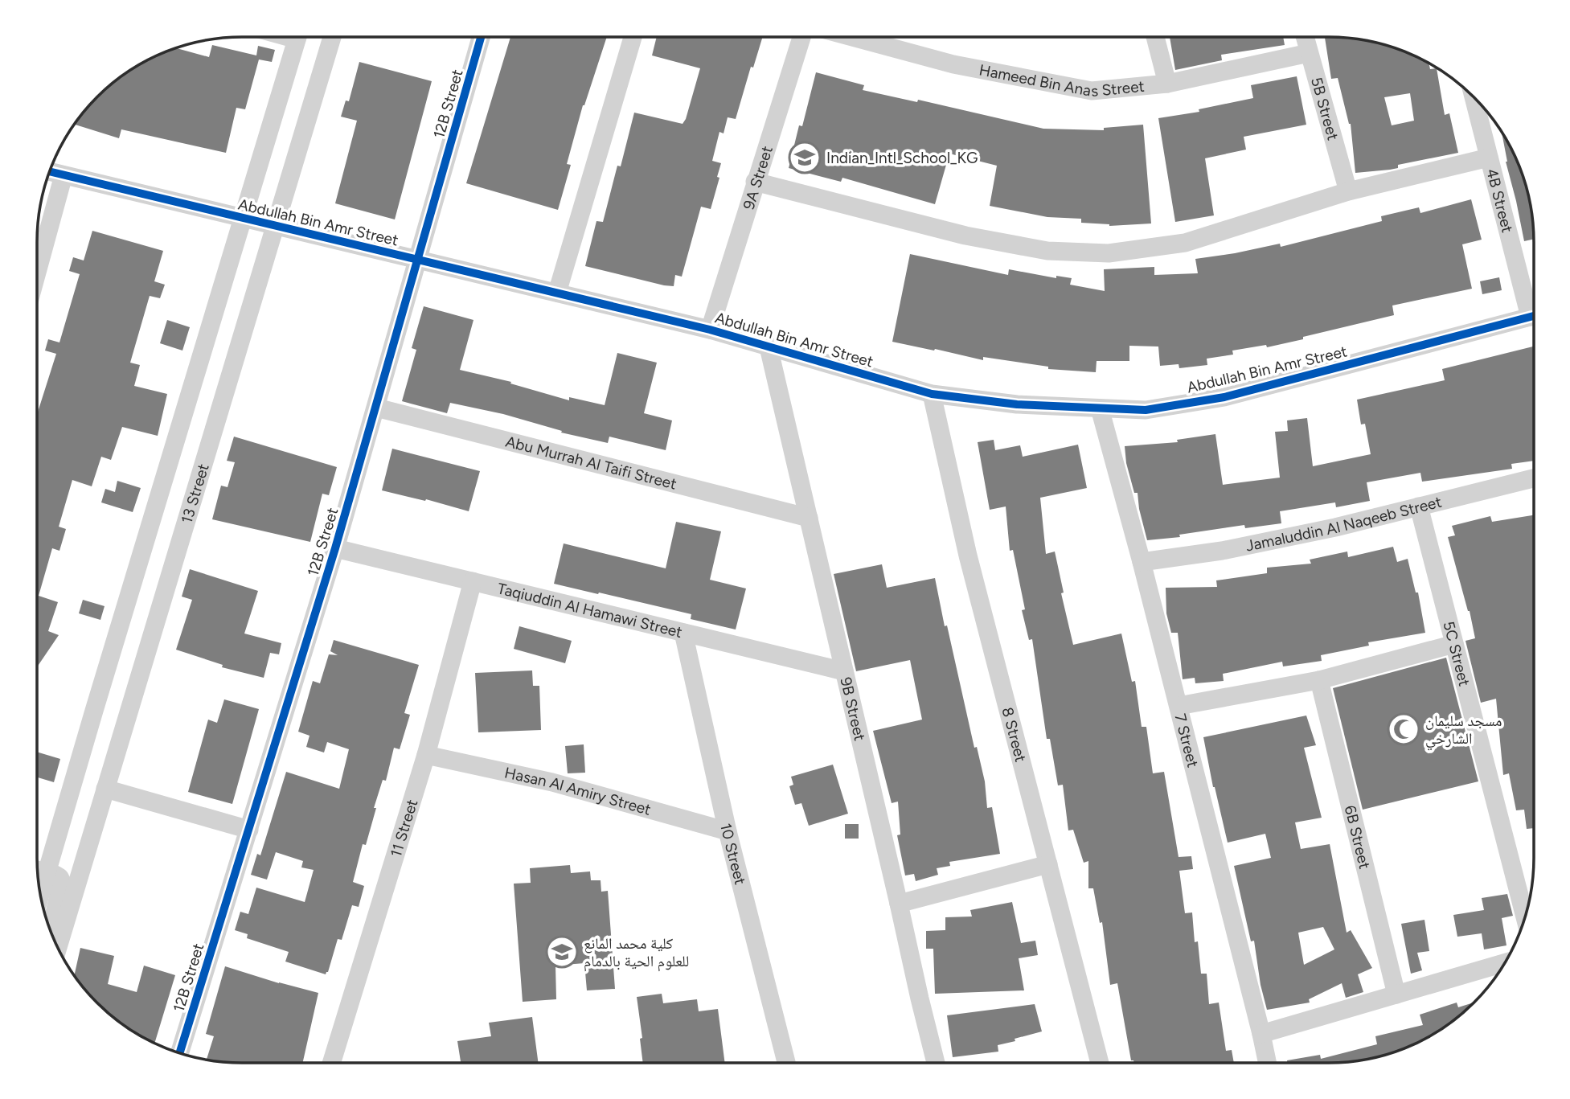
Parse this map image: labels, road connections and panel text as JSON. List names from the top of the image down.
{
  "streets": {
    "street": [
      "Hameed Bin Anas Street",
      "12B Street",
      "5B Street",
      "9A Street",
      "4B Street",
      "Abdullah Bin Amr Street",
      "Abu Murrah Al Taifi Street",
      "13 Street",
      "Jamaluddin Al Naqeeb Street",
      "Taqiuddin Al Hamawi Street",
      "5C Street",
      "9B Street",
      "8 Street",
      "7 Street",
      "Hasan Al Amiry Street",
      "11 Street",
      "6B Street",
      "10 Street"
    ]
  },
  "crossings": [
    ["Hameed Bin Anas Street", "5B Street"],
    ["12B Street", "Abdullah Bin Amr Street"],
    ["12B Street", "Abu Murrah Al Taifi Street"],
    ["12B Street", "Taqiuddin Al Hamawi Street"],
    ["9A Street", "Abdullah Bin Amr Street"],
    ["Abdullah Bin Amr Street", "13 Street"],
    ["Abdullah Bin Amr Street", "9B Street"],
    ["Abdullah Bin Amr Street", "8 Street"],
    ["Abdullah Bin Amr Street", "7 Street"],
    ["Abu Murrah Al Taifi Street", "9B Street"],
    ["Jamaluddin Al Naqeeb Street", "5C Street"],
    ["Jamaluddin Al Naqeeb Street", "7 Street"],
    ["Taqiuddin Al Hamawi Street", "9B Street"],
    ["Taqiuddin Al Hamawi Street", "11 Street"],
    ["Taqiuddin Al Hamawi Street", "10 Street"],
    ["Hasan Al Amiry Street", "11 Street"],
    ["Hasan Al Amiry Street", "10 Street"]
  ],
  "places": {
    "school or university": ["Indian_Intl_School_KG", "كلية محمد المانع للعلوم الحية بالدمام"],
    "mosque": ["مسجد سليمان الشارخي"]
  }
}
